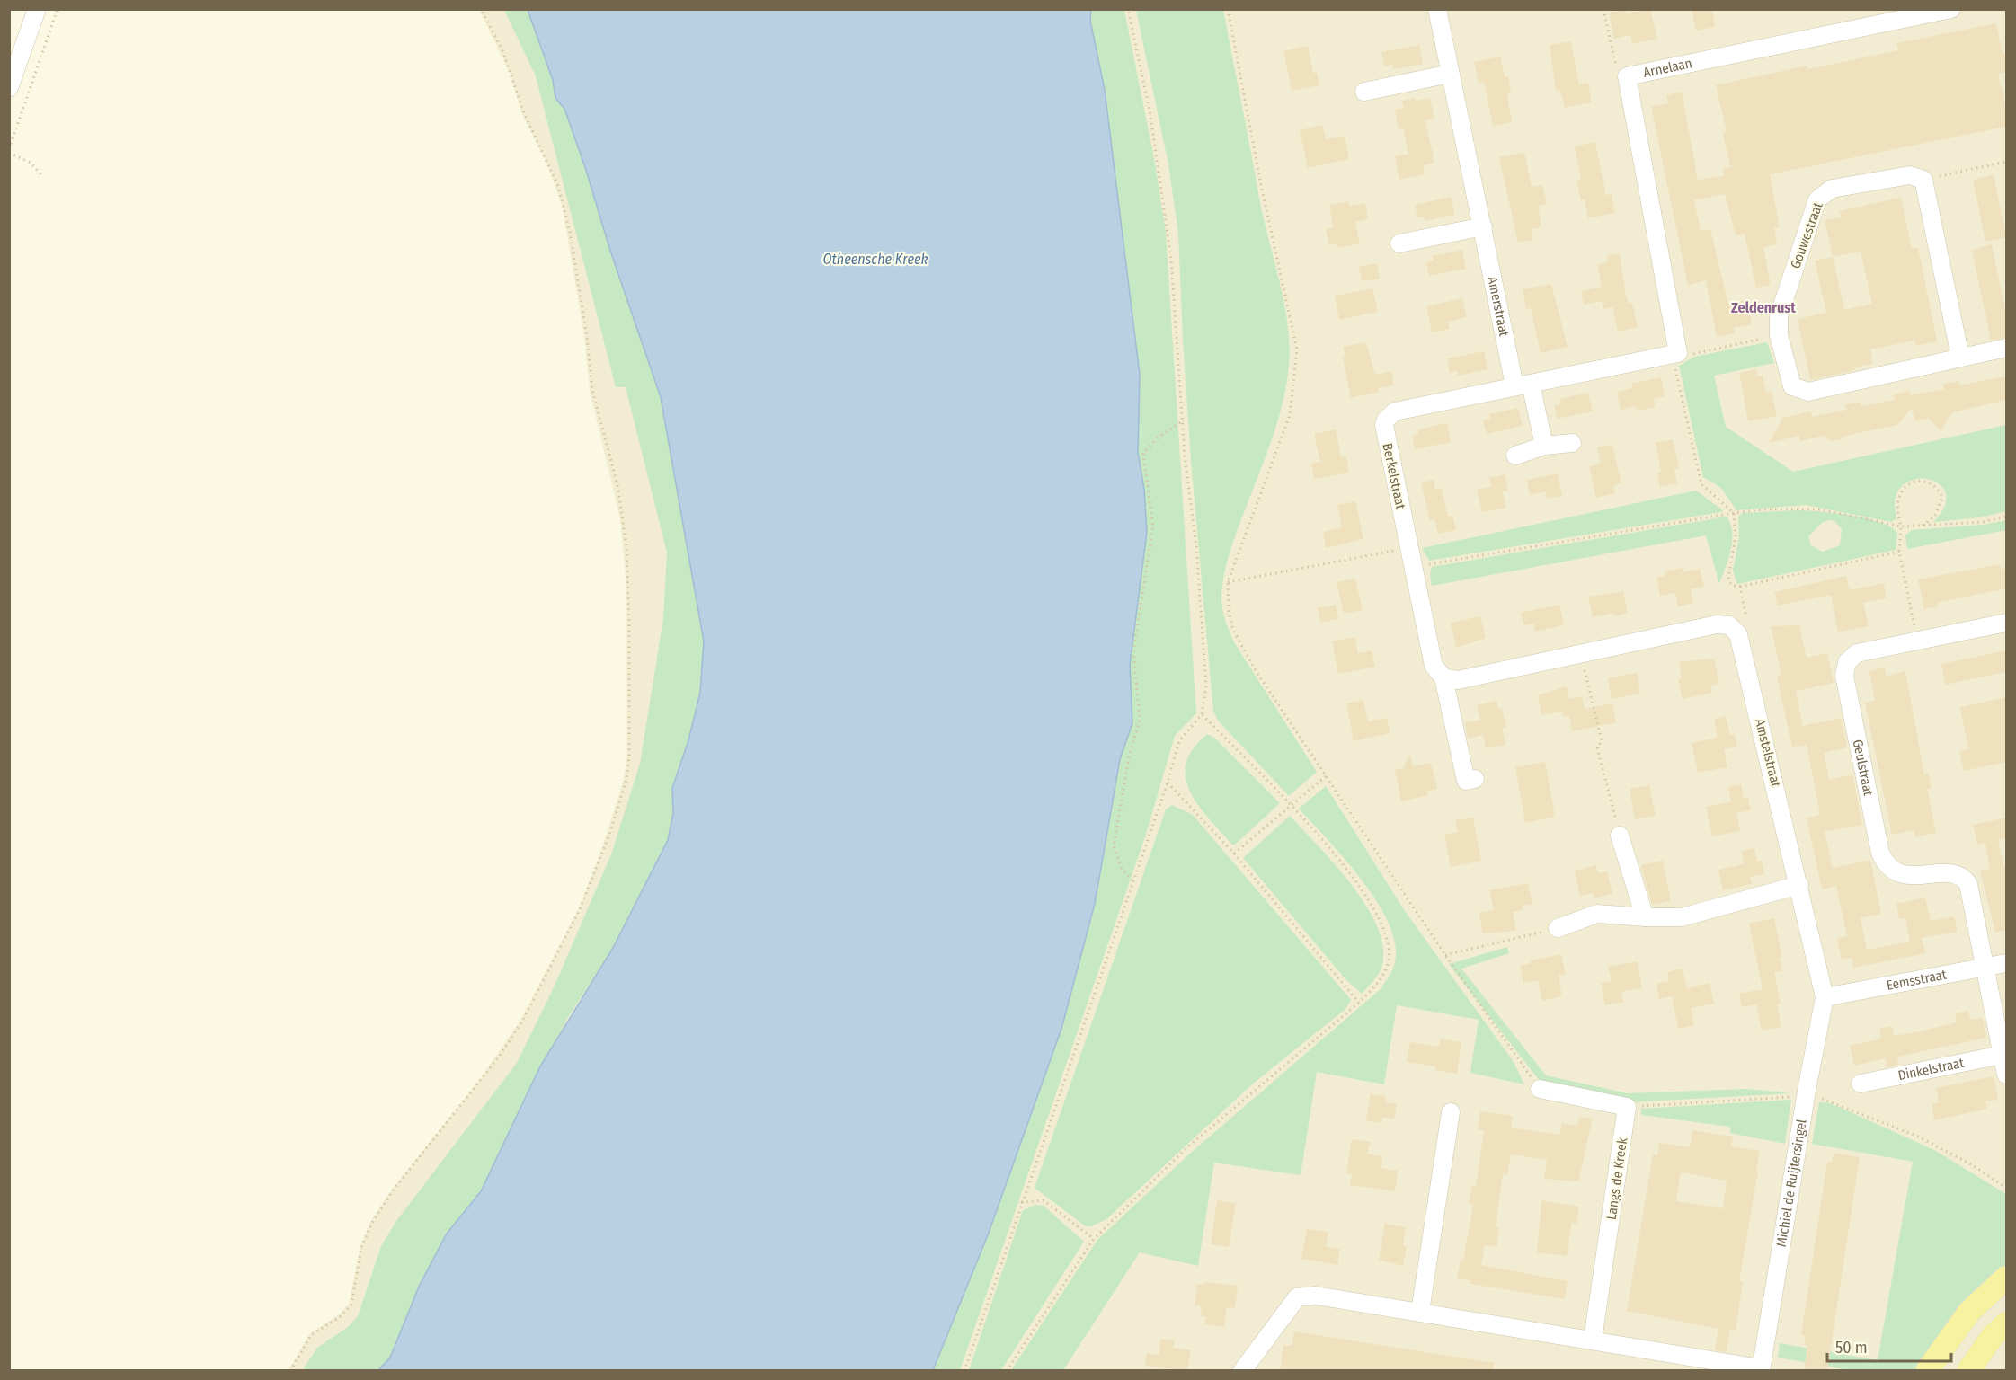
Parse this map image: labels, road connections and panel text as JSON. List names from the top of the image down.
{
  "streets": {
    "street": [
      "Arnelaan",
      "Gouwestraat",
      "Amerstraat",
      "Berkelstraat",
      "Amstelstraat",
      "Geulstraat",
      "Eemsstraat",
      "Dinkelstraat",
      "Langs de Kreek",
      "Michiel de Ruijtersingel"
    ]
  },
  "crossings": [
    ["Arnelaan", "Berkelstraat"],
    ["Amerstraat", "Berkelstraat"],
    ["Amstelstraat", "Eemsstraat"],
    ["Amstelstraat", "Michiel de Ruijtersingel"],
    ["Geulstraat", "Eemsstraat"],
    ["Eemsstraat", "Michiel de Ruijtersingel"]
  ],
  "districts": ["Zeldenrust"],
  "water": ["Otheensche Kreek"],
  "scale_bar": "50 m"
}
